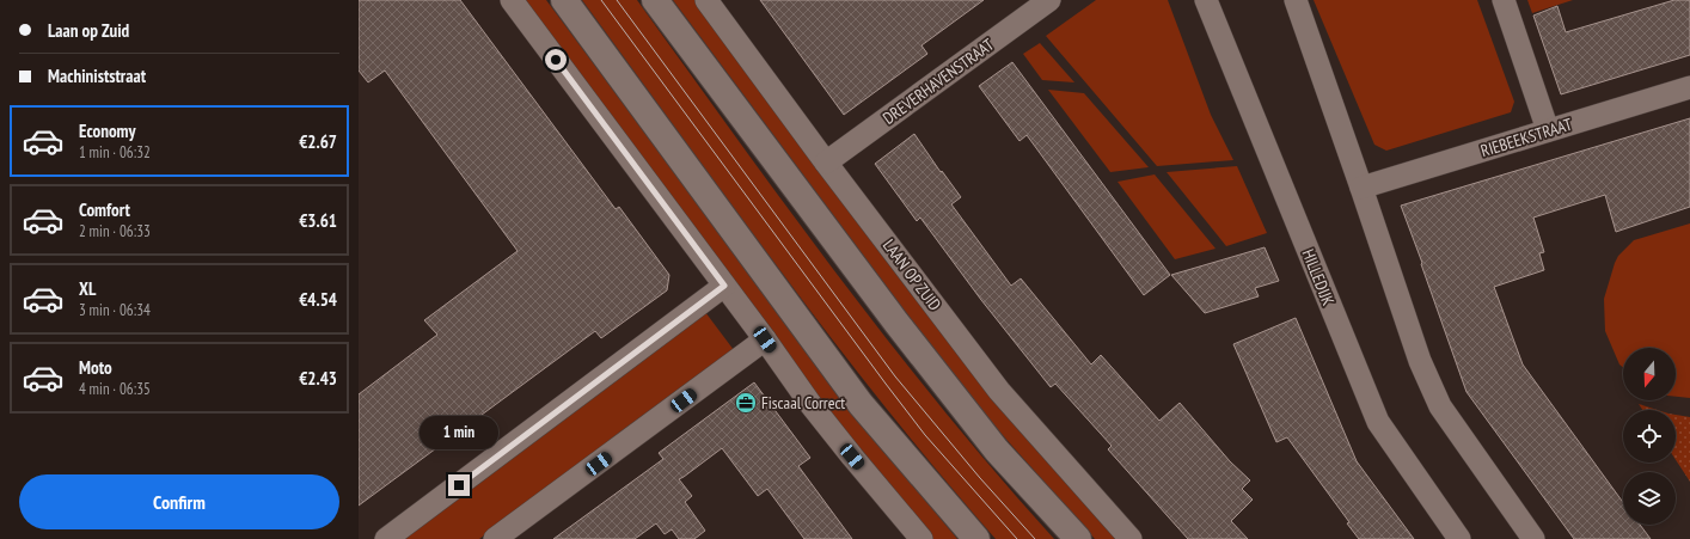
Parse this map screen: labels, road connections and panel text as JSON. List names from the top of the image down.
{
  "streets": {
    "street": [
      "DREVERHAVENSTRAAT",
      "RIEBEEKSTRAAT",
      "LAAN OP ZUID",
      "HILLEDIJK"
    ]
  },
  "crossings": [
    ["DREVERHAVENSTRAAT", "LAAN OP ZUID"]
  ],
  "places": {
    "office": ["Fiscaal Correct"]
  },
  "north": "bottom",
  "page": {
    "banner": ["Laan op Zuid", "Machiniststraat"],
    "list": [
      {
        "name": "Economy",
        "note": "1 min · 06:32",
        "value": "€2.67"
      },
      {
        "name": "Comfort",
        "note": "2 min · 06:33",
        "value": "€3.61"
      },
      {
        "name": "XL",
        "note": "3 min · 06:34",
        "value": "€4.54"
      },
      {
        "name": "Moto",
        "note": "4 min · 06:35",
        "value": "€2.43"
      }
    ],
    "bubble": "1 min",
    "buttons": "Confirm"
  }
}
